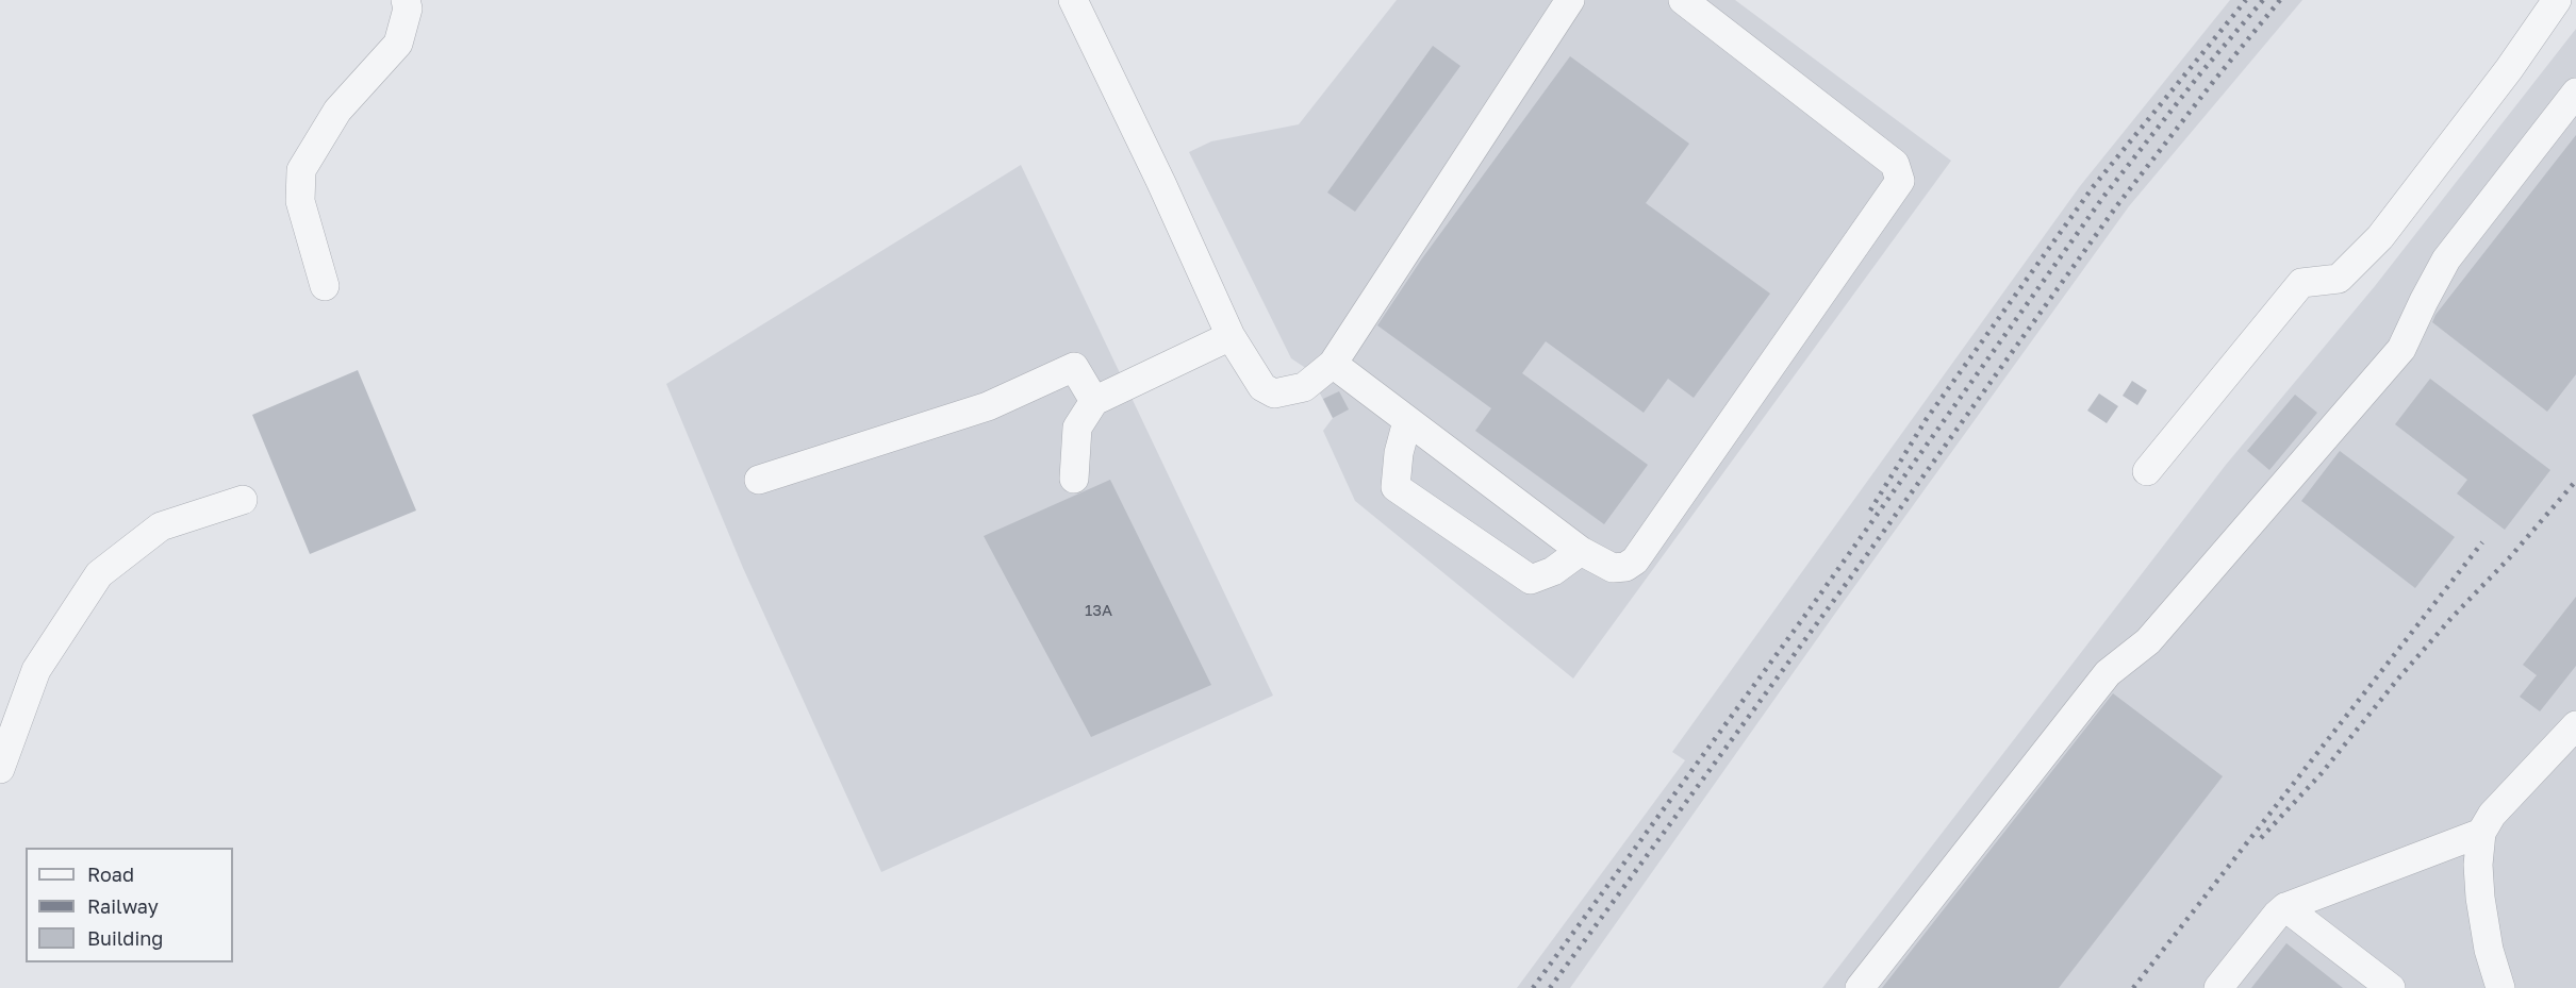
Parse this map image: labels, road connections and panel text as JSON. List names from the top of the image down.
{
  "house_numbers": ["13А"],
  "legend": ["Road", "Railway", "Building"]
}
